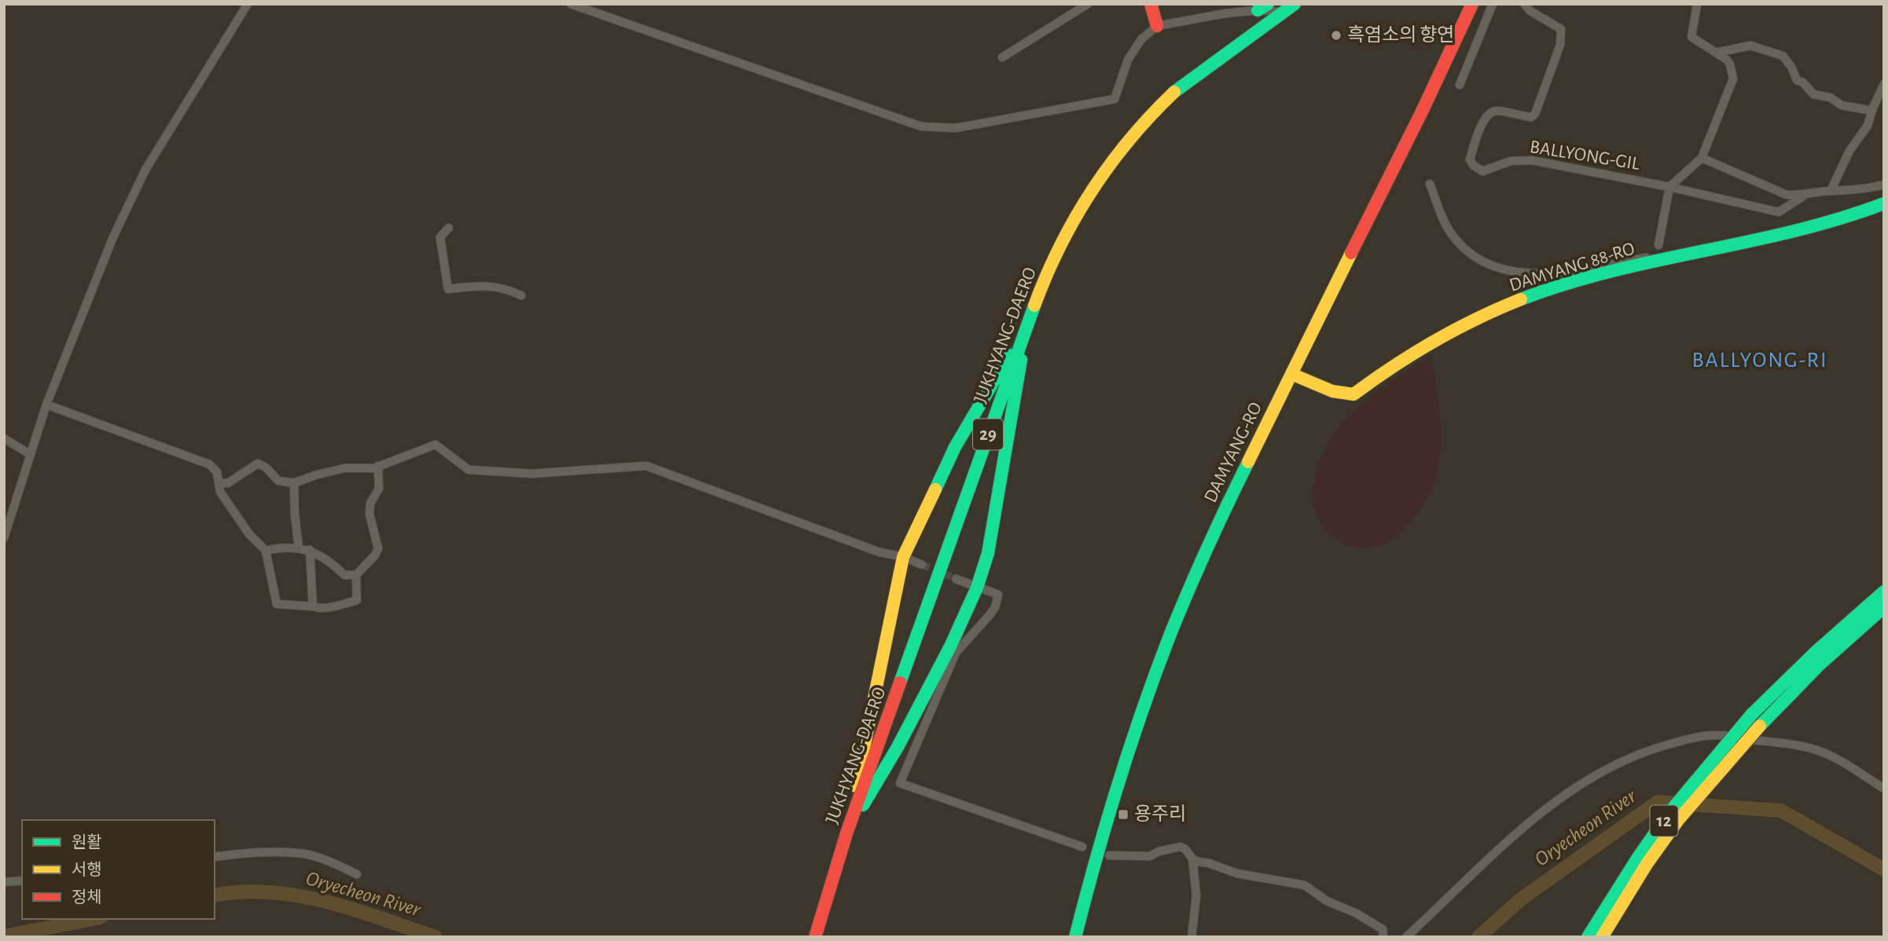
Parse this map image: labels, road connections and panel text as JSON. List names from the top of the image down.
{
  "streets": {
    "main road": [
      "DAMYANG 88-RO",
      "JUKHYANG-DAERO",
      "29",
      "DAMYANG-RO",
      "12"
    ],
    "street": ["BALLYONG-GIL"]
  },
  "crossings": [
    ["DAMYANG 88-RO", "DAMYANG-RO"]
  ],
  "districts": ["BALLYONG-RI"],
  "water": ["Oryecheon River"],
  "places": {
    "other": ["흑염소의 향연"],
    "transit": ["용주리"]
  },
  "legend": ["원활", "서행", "정체"]
}
